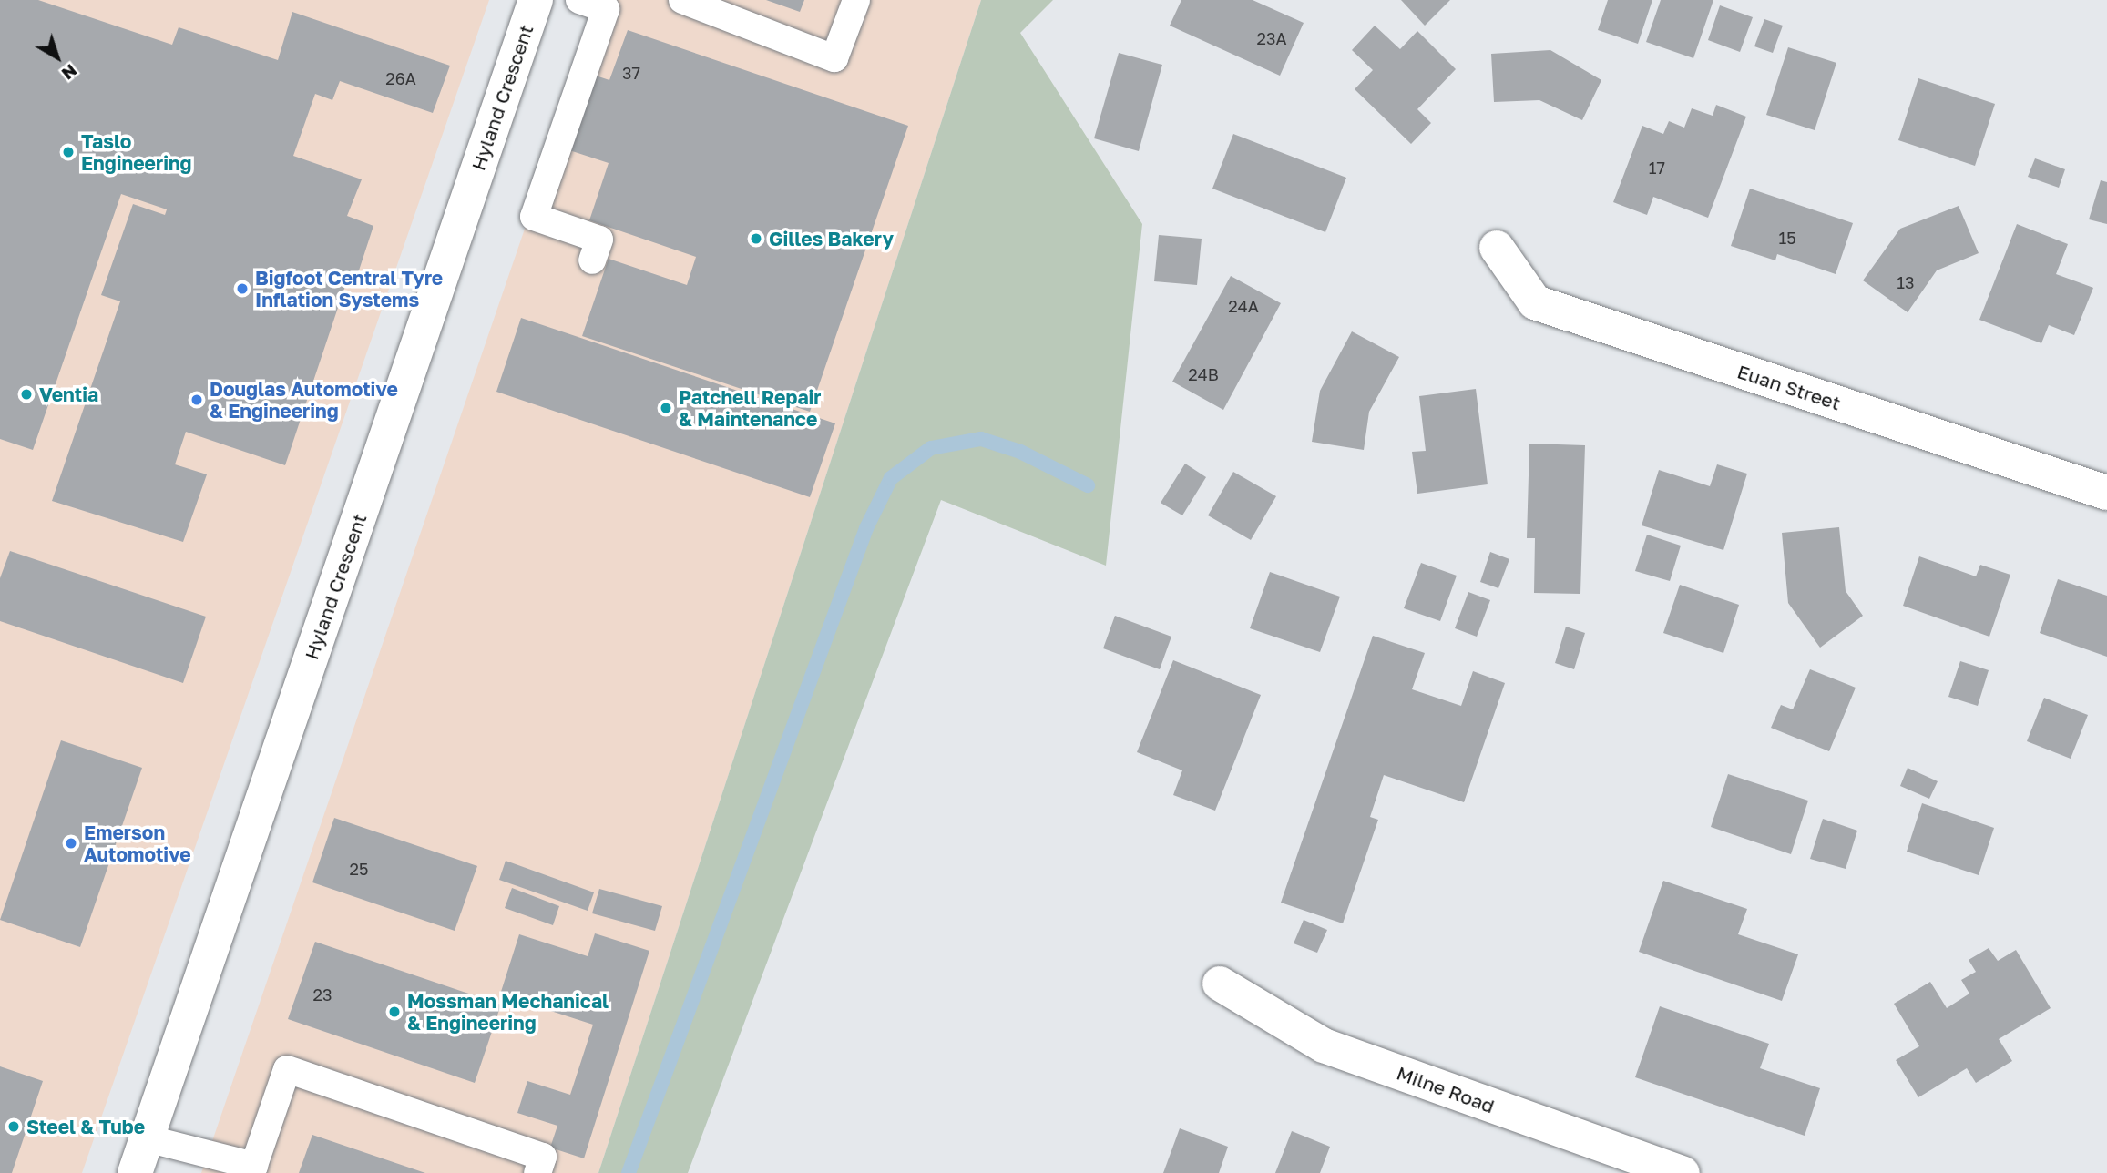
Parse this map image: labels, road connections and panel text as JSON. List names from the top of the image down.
{
  "streets": {
    "street": ["Hyland Crescent", "Euan Street", "Milne Road"]
  },
  "places": [
    "Taslo Engineering",
    "Gilles Bakery",
    "Bigfoot Central Tyre Inflation Systems",
    "Ventia",
    "Douglas Automotive & Engineering",
    "Patchell Repair & Maintenance",
    "Emerson Automotive",
    "Mossman Mechanical & Engineering",
    "Steel & Tube"
  ],
  "house_numbers": [
    "23A",
    "37",
    "26A",
    "17",
    "15",
    "13",
    "24A",
    "24B",
    "25",
    "23"
  ],
  "north": "bottom right"
}
